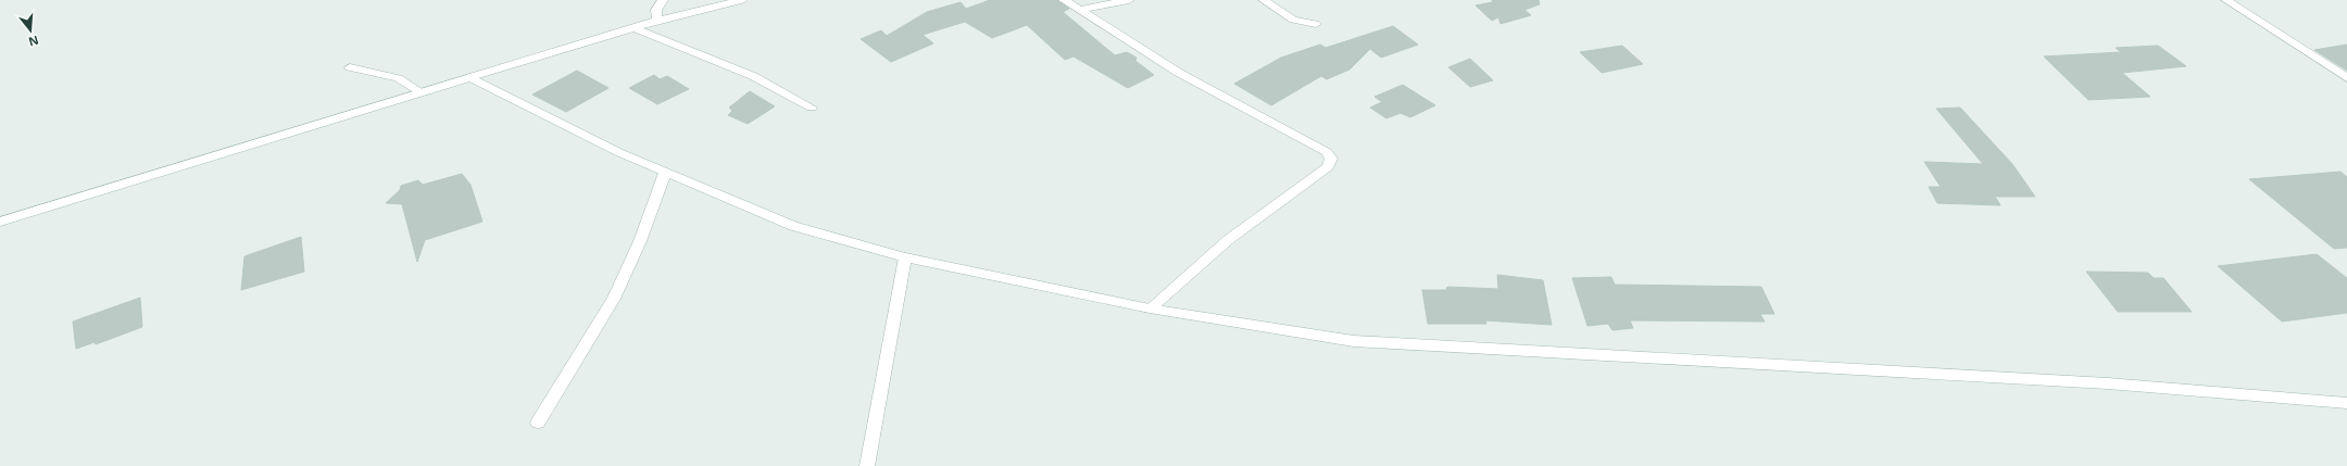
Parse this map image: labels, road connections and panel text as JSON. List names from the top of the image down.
{
  "north": "bottom"
}
